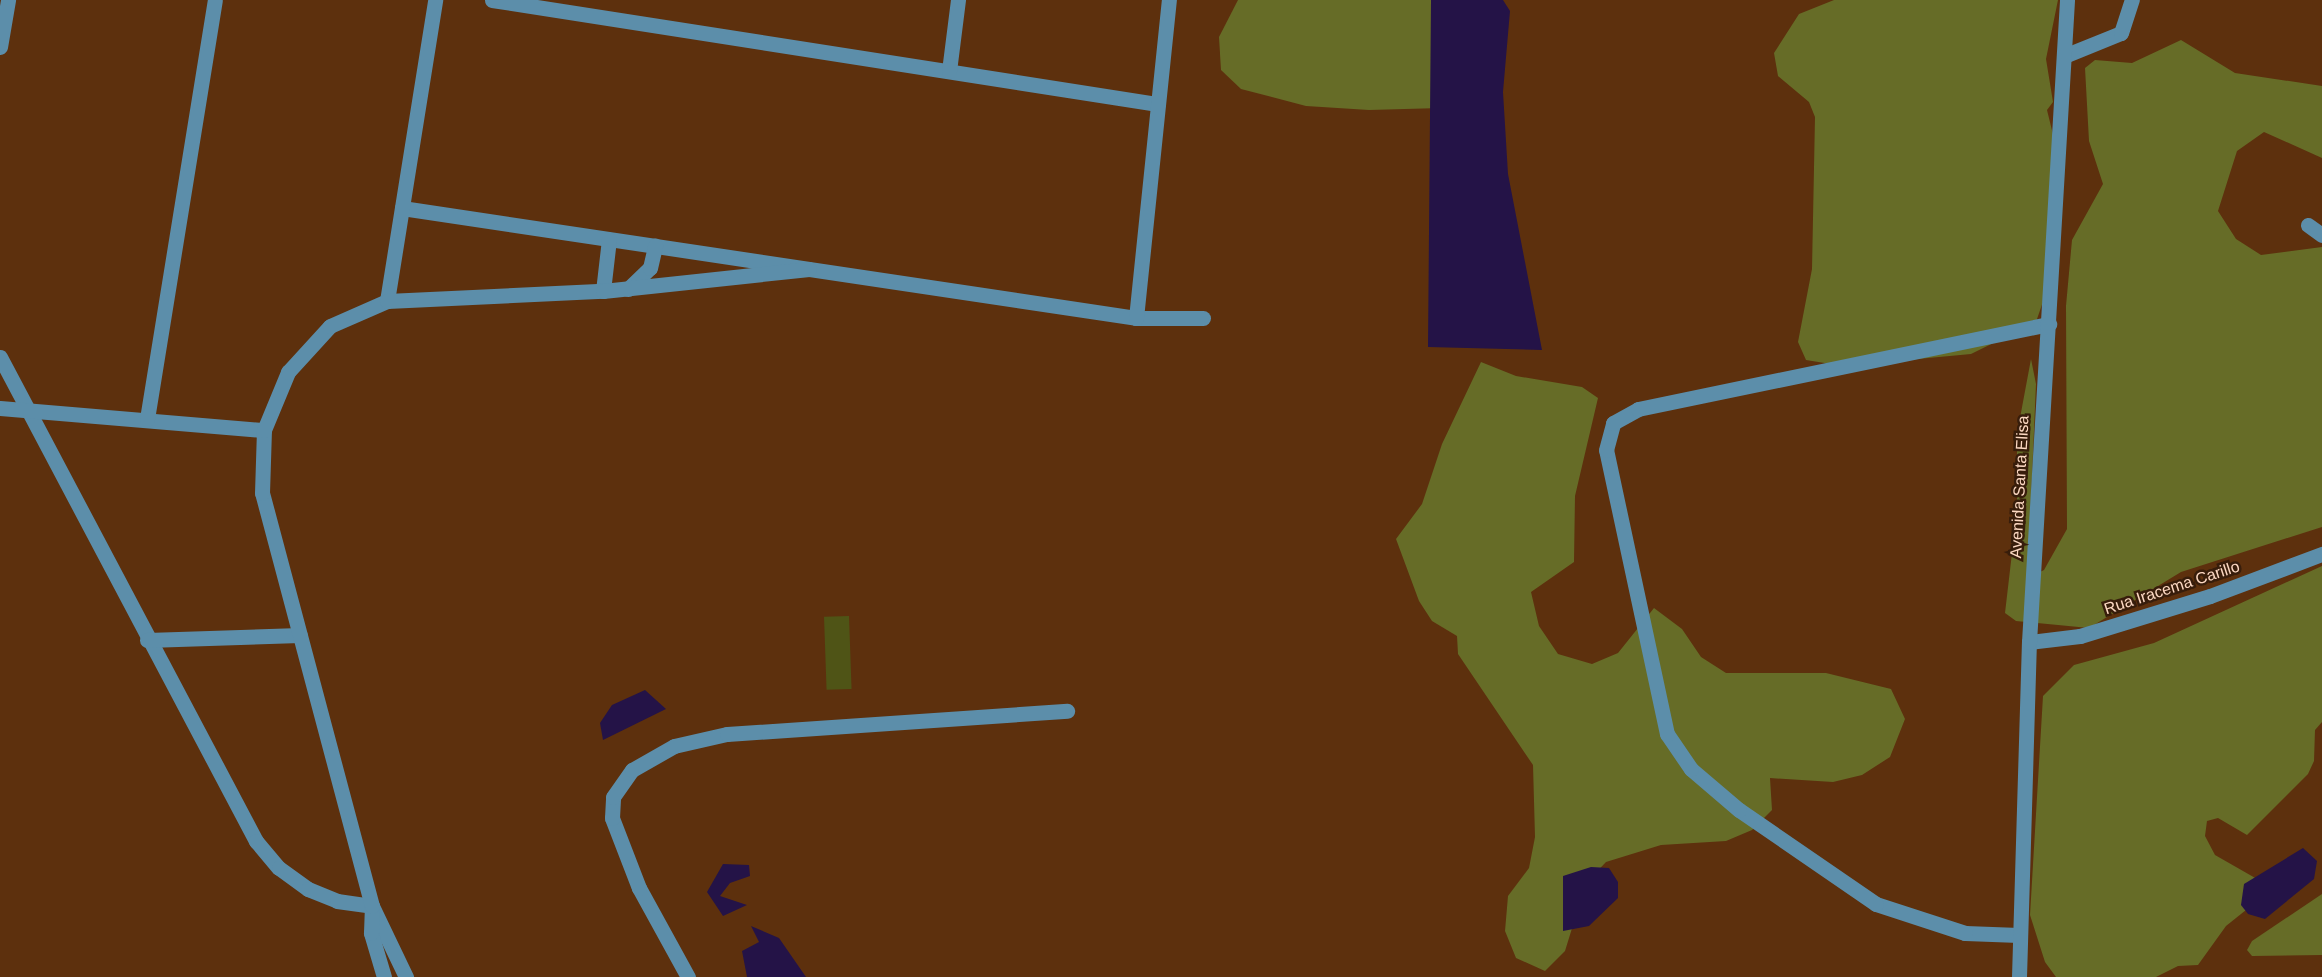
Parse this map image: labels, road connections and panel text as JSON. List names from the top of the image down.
{
  "streets": {
    "street": ["Avenida Santa Elisa", "Rua Iracema Carillo"]
  },
  "crossings": [
    ["Avenida Santa Elisa", "Rua Iracema Carillo"]
  ]
}
